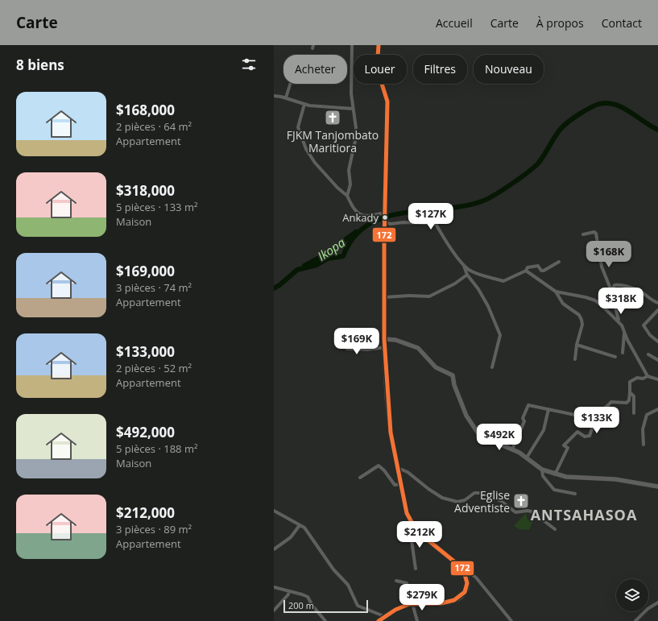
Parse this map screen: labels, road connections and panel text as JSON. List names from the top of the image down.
{
  "districts": ["ANTSAHASOA"],
  "water": ["Ikopa"],
  "places": {
    "church": ["FJKM Tanjombato Maritiora", "Eglise Adventiste"],
    "other": ["Ankady"]
  },
  "lines": ["transit line 172"],
  "scale_bar": "200 m",
  "page": {
    "header": "Carte",
    "nav": [
      "Accueil",
      "Carte",
      "À propos",
      "Contact"
    ],
    "heading": "8 biens",
    "chip": [
      "Acheter",
      "Louer",
      "Filtres",
      "Nouveau"
    ],
    "list": [
      {
        "name": "$168,000",
        "note": "2 pièces · 64 m² · Appartement"
      },
      {
        "name": "$318,000",
        "note": "5 pièces · 133 m² · Maison"
      },
      {
        "name": "$169,000",
        "note": "3 pièces · 74 m² · Appartement"
      },
      {
        "name": "$133,000",
        "note": "2 pièces · 52 m² · Appartement"
      },
      {
        "name": "$492,000",
        "note": "5 pièces · 188 m² · Maison"
      },
      {
        "name": "$212,000",
        "note": "3 pièces · 89 m² · Appartement"
      }
    ],
    "price": [
      "$127K",
      "$168K",
      "$318K",
      "$169K",
      "$133K",
      "$492K",
      "$212K",
      "$279K"
    ],
    "scale": "200 m"
  }
}
